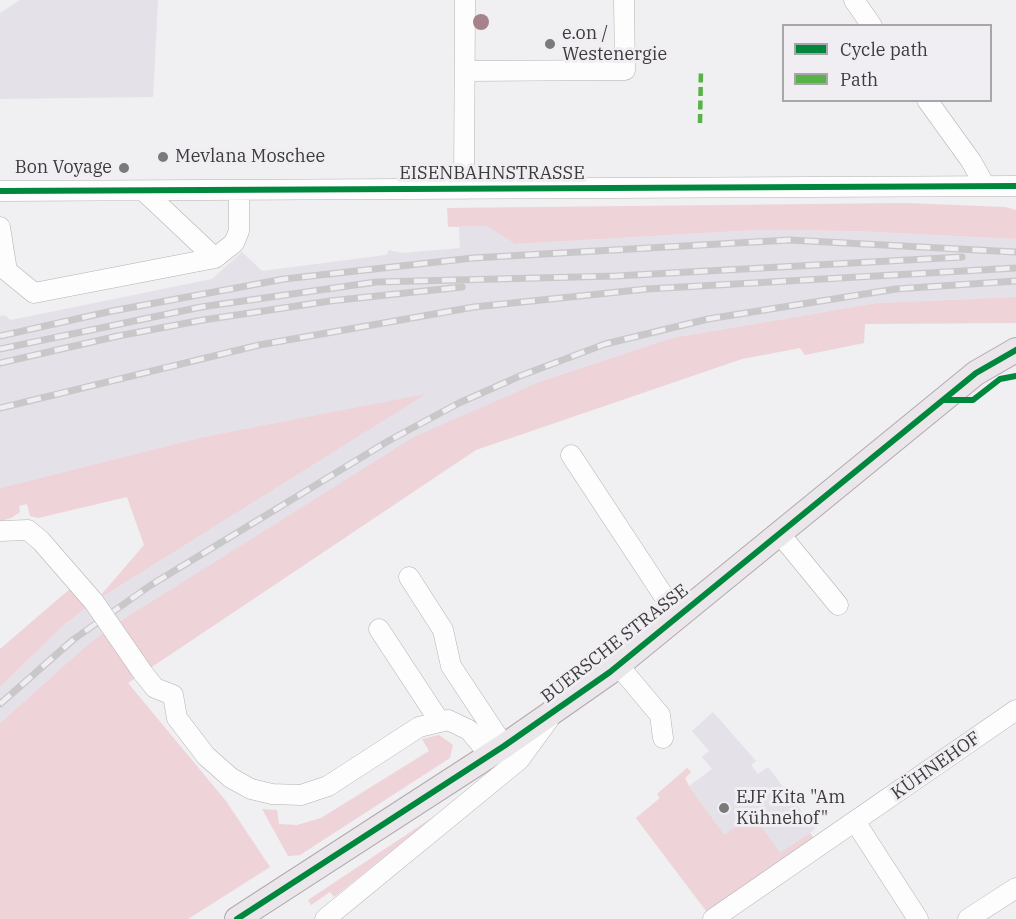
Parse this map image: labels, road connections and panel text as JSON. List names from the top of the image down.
{
  "streets": {
    "main road": ["BUERSCHE STRASSE"],
    "street": ["EISENBAHNSTRASSE", "KÜHNEHOF"]
  },
  "places": [
    "e.on / Westenergie",
    "Mevlana Moschee",
    "Bon Voyage",
    "EJF Kita \"Am Kühnehof\""
  ],
  "legend": ["Cycle path", "Path"]
}
